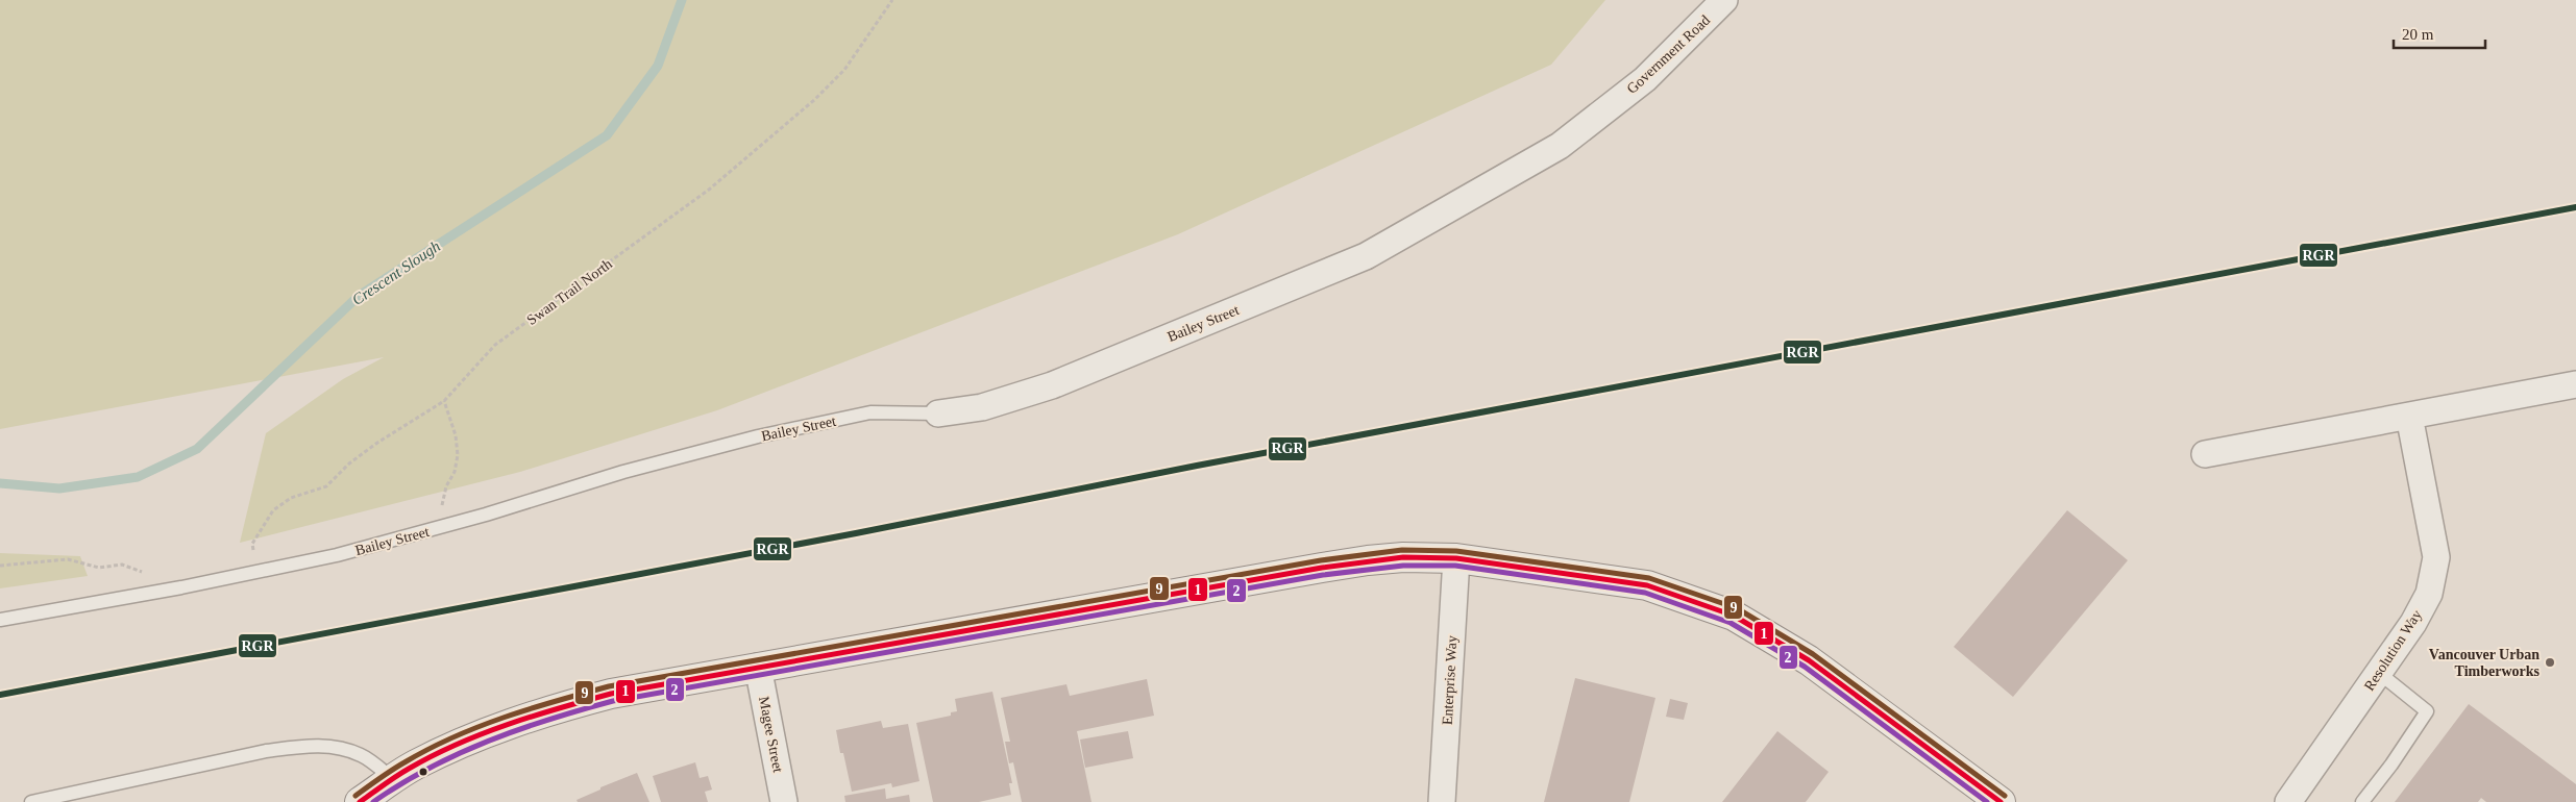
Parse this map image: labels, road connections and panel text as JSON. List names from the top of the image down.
{
  "streets": {
    "street": [
      "Government Road",
      "Bailey Street",
      "Resolution Way",
      "Enterprise Way",
      "Magee Street"
    ],
    "path": ["Swan Trail North"]
  },
  "crossings": [
    ["Government Road", "Bailey Street"],
    ["Swan Trail North", "Bailey Street"]
  ],
  "water": ["Crescent Slough"],
  "places": ["Vancouver Urban Timberworks"],
  "lines": [
    "transit line RGR",
    "transit line 9",
    "transit line 1",
    "transit line 2"
  ],
  "scale_bar": "20 m"
}
